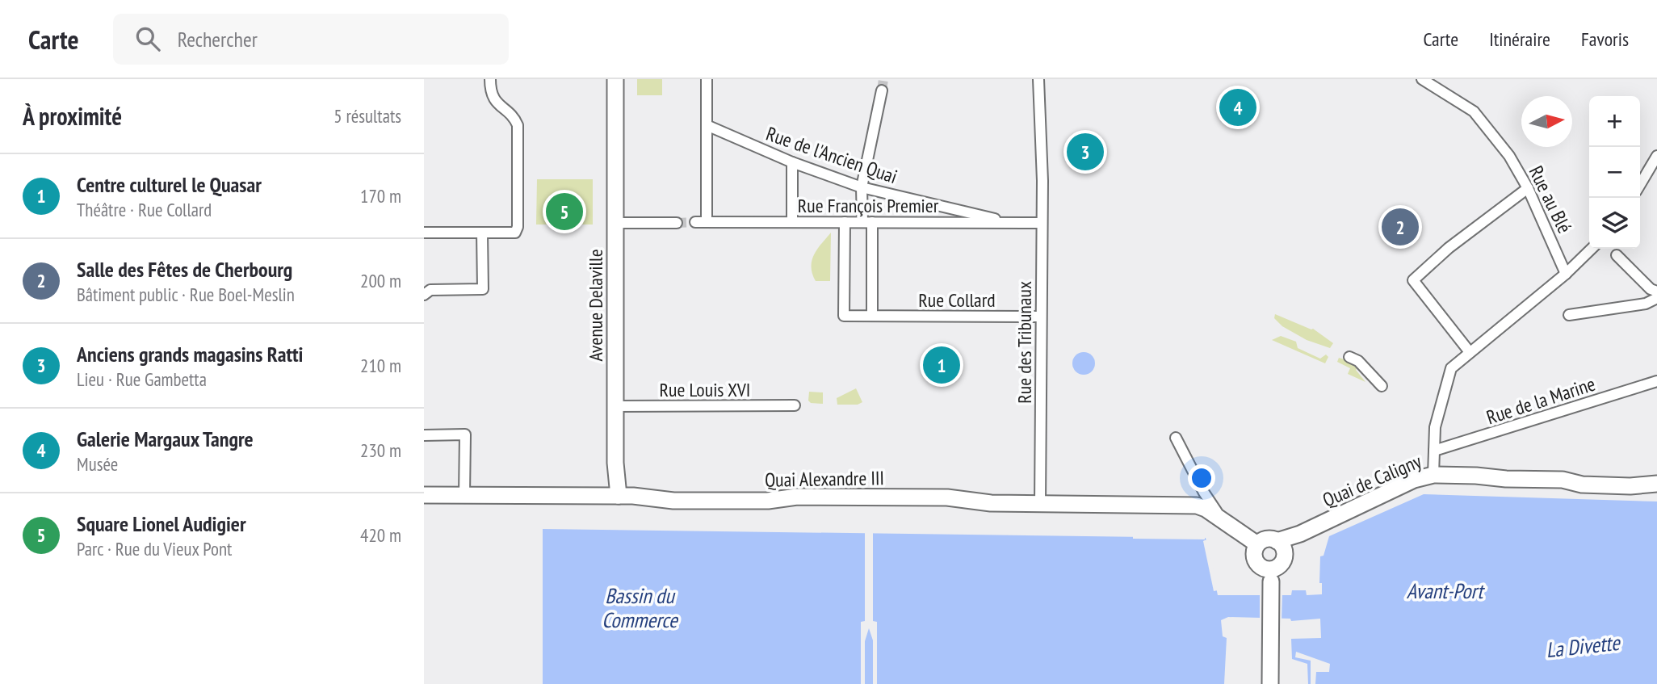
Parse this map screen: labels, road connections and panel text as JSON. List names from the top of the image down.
{
  "streets": {
    "main road": ["Avenue Delaville", "Quai Alexandre III", "Quai de Caligny"],
    "street": [
      "Rue de l'Ancien Quai",
      "Rue au Blé",
      "Rue François Premier",
      "Rue Collard",
      "Rue des Tribunaux",
      "Rue Louis XVI",
      "Rue de la Marine"
    ]
  },
  "crossings": [
    ["Rue de l'Ancien Quai", "Rue François Premier"],
    ["Rue François Premier", "Rue Collard"],
    ["Rue François Premier", "Rue des Tribunaux"],
    ["Rue Collard", "Rue des Tribunaux"],
    ["Avenue Delaville", "Rue Louis XVI"],
    ["Avenue Delaville", "Quai Alexandre III"],
    ["Rue des Tribunaux", "Quai Alexandre III"],
    ["Quai Alexandre III", "Quai de Caligny"]
  ],
  "water": ["Avant-Port", "Bassin du Commerce", "La Divette"],
  "north": "right",
  "page": {
    "header": "Carte",
    "search": "Rechercher",
    "nav": ["Carte", "Itinéraire", "Favoris"],
    "heading": ["À proximité", "5 résultats"],
    "pins": [
      "4",
      "3",
      "5",
      "2",
      "1"
    ],
    "map_buttons": ["+", "−"],
    "list": [
      {
        "mark": "1",
        "name": "Centre culturel le Quasar",
        "note": "Théâtre · Rue Collard",
        "value": "170 m"
      },
      {
        "mark": "2",
        "name": "Salle des Fêtes de Cherbourg",
        "note": "Bâtiment public · Rue Boel-Meslin",
        "value": "200 m"
      },
      {
        "mark": "3",
        "name": "Anciens grands magasins Ratti",
        "note": "Lieu · Rue Gambetta",
        "value": "210 m"
      },
      {
        "mark": "4",
        "name": "Galerie Margaux Tangre",
        "note": "Musée",
        "value": "230 m"
      },
      {
        "mark": "5",
        "name": "Square Lionel Audigier",
        "note": "Parc · Rue du Vieux Pont",
        "value": "420 m"
      }
    ]
  }
}
